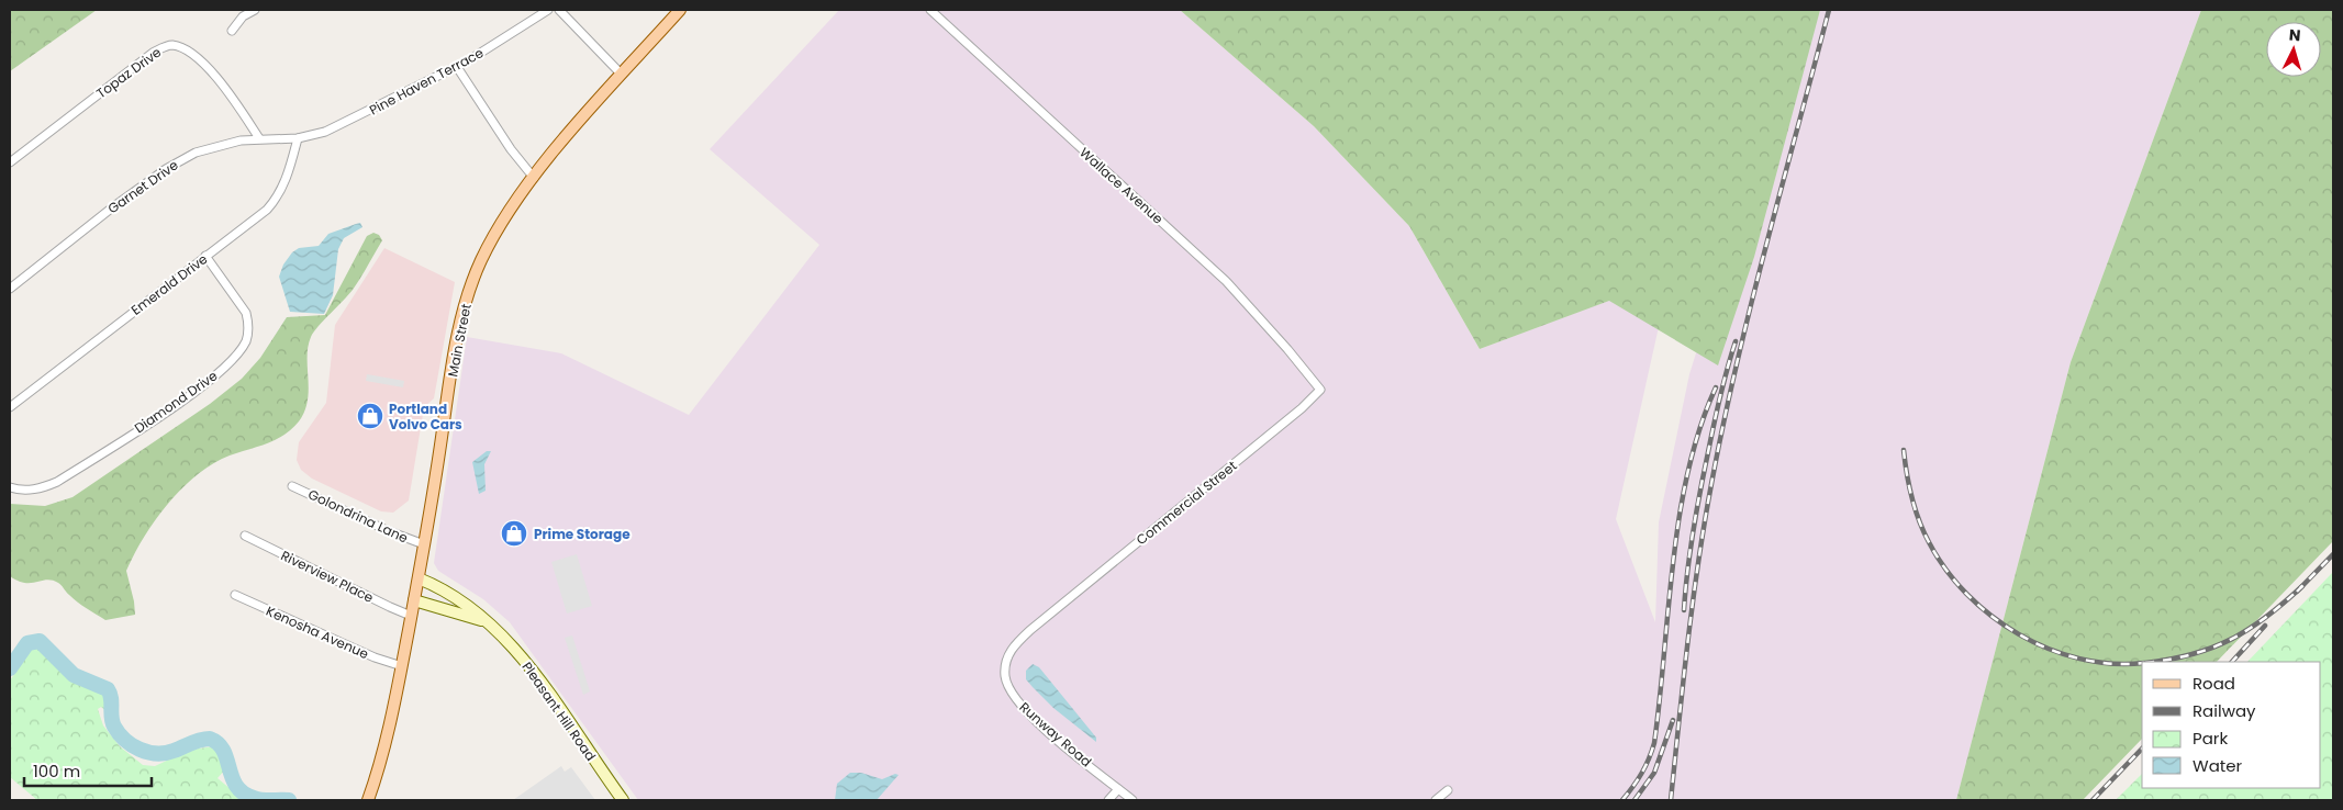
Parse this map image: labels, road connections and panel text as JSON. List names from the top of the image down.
{
  "streets": {
    "main road": ["Main Street"],
    "street": [
      "Topaz Drive",
      "Pine Haven Terrace",
      "Wallace Avenue",
      "Garnet Drive",
      "Emerald Drive",
      "Diamond Drive",
      "Commercial Street",
      "Golondrina Lane",
      "Riverview Place",
      "Kenosha Avenue",
      "Pleasant Hill Road",
      "Runway Road"
    ]
  },
  "crossings": [
    ["Topaz Drive", "Garnet Drive"],
    ["Pine Haven Terrace", "Garnet Drive"],
    ["Pine Haven Terrace", "Emerald Drive"],
    ["Wallace Avenue", "Commercial Street"],
    ["Garnet Drive", "Emerald Drive"],
    ["Emerald Drive", "Diamond Drive"],
    ["Main Street", "Golondrina Lane"],
    ["Main Street", "Riverview Place"],
    ["Main Street", "Kenosha Avenue"],
    ["Main Street", "Pleasant Hill Road"],
    ["Commercial Street", "Runway Road"]
  ],
  "places": {
    "shop": ["Portland Volvo Cars", "Prime Storage"]
  },
  "legend": [
    "Road",
    "Railway",
    "Park",
    "Water"
  ],
  "scale_bar": "100 m",
  "north": "top"
}
